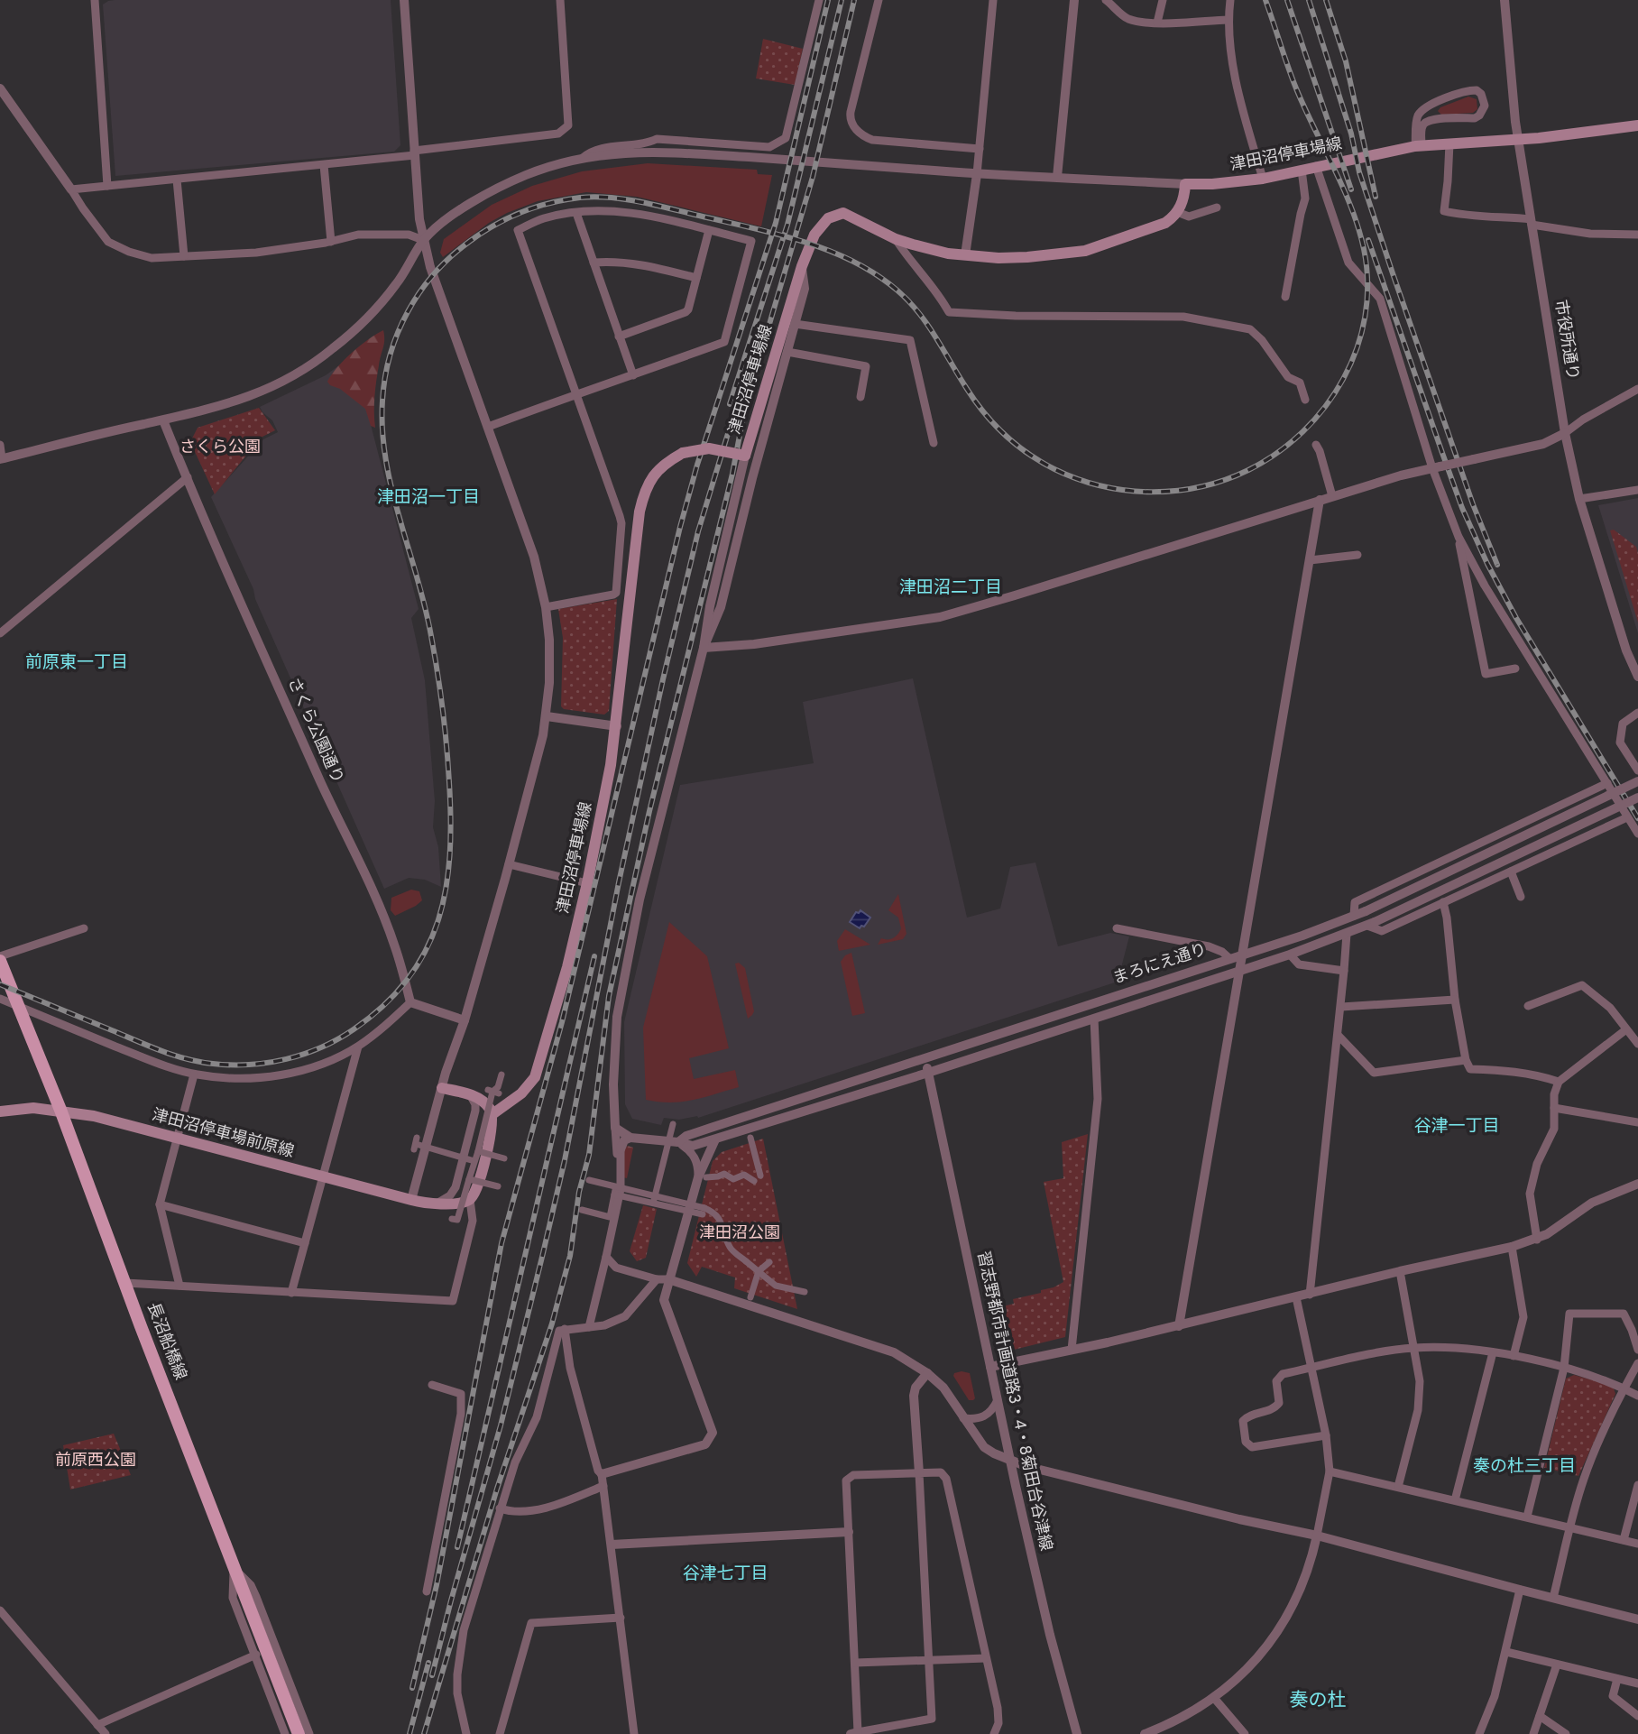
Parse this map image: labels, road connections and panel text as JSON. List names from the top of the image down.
{
  "streets": {
    "main road": ["津田沼停車場線", "津田沼停車場前原線", "長沼船橋線"],
    "street": [
      "市役所通り",
      "さくら公園通り",
      "まろにえ通り",
      "習志野都市計画道路3・4・8菊田台谷津線"
    ]
  },
  "crossings": [
    ["津田沼停車場線", "市役所通り"],
    ["まろにえ通り", "習志野都市計画道路3・4・8菊田台谷津線"],
    ["津田沼停車場前原線", "長沼船橋線"]
  ],
  "districts": [
    "津田沼一丁目",
    "津田沼二丁目",
    "前原東一丁目",
    "谷津一丁目",
    "奏の杜三丁目",
    "谷津七丁目",
    "奏の杜"
  ],
  "parks": ["さくら公園", "津田沼公園", "前原西公園"]
}
